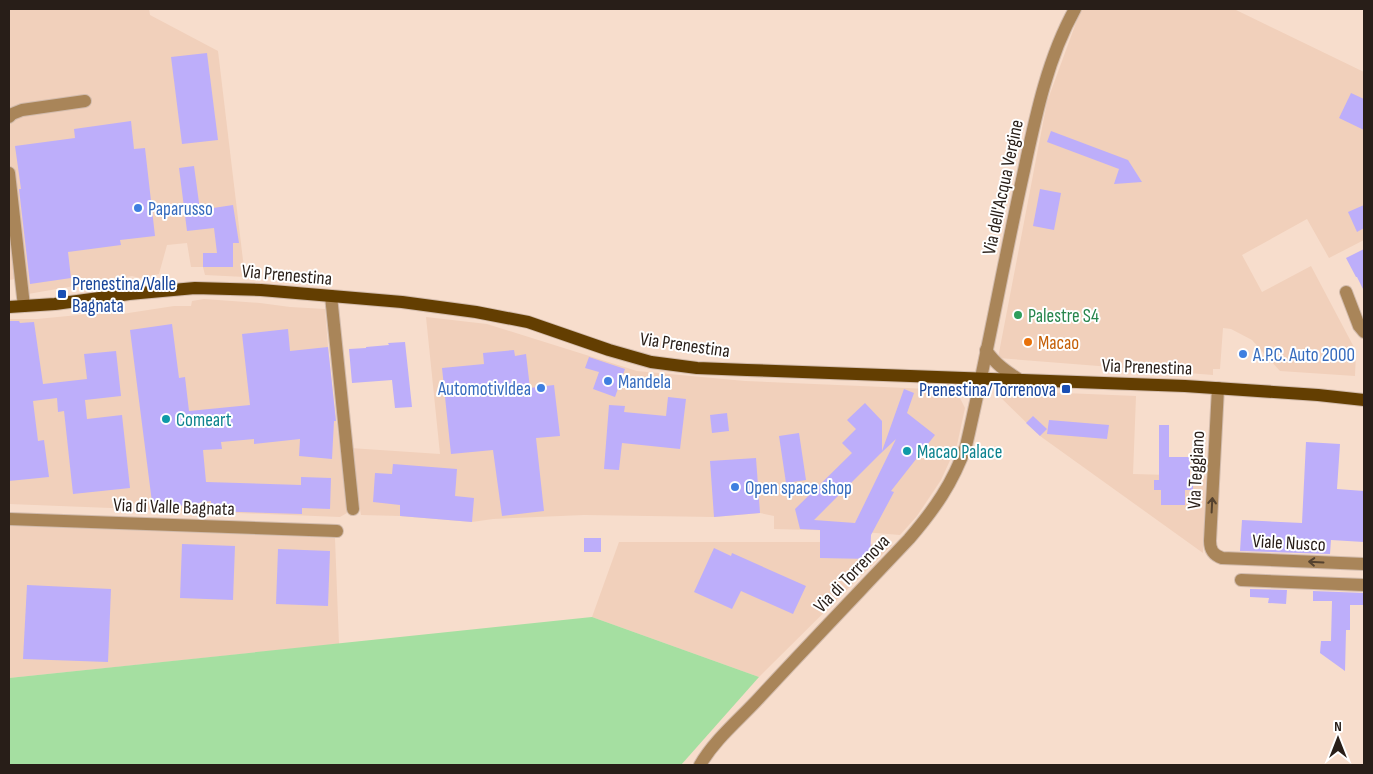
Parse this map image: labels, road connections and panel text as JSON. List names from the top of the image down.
{
  "streets": {
    "main road": ["Via Prenestina"],
    "street": [
      "Via dell'Acqua Vergine",
      "Via Teggiano",
      "Via di Valle Bagnata",
      "Viale Nusco",
      "Via di Torrenova"
    ]
  },
  "crossings": [
    ["Via dell'Acqua Vergine", "Via Prenestina"],
    ["Via dell'Acqua Vergine", "Via di Torrenova"],
    ["Via Prenestina", "Via Teggiano"],
    ["Via Prenestina", "Via di Torrenova"],
    ["Via Teggiano", "Viale Nusco"]
  ],
  "one_way": ["Via Teggiano"],
  "places": {
    "other": [
      "Paparusso",
      "Palestre S4",
      "Macao",
      "A.P.C. Auto 2000",
      "Mandela",
      "AutomotivIdea",
      "Comeart",
      "Macao Palace",
      "Open space shop"
    ],
    "transit": ["Prenestina/Valle Bagnata", "Prenestina/Torrenova"]
  },
  "north": "top"
}
